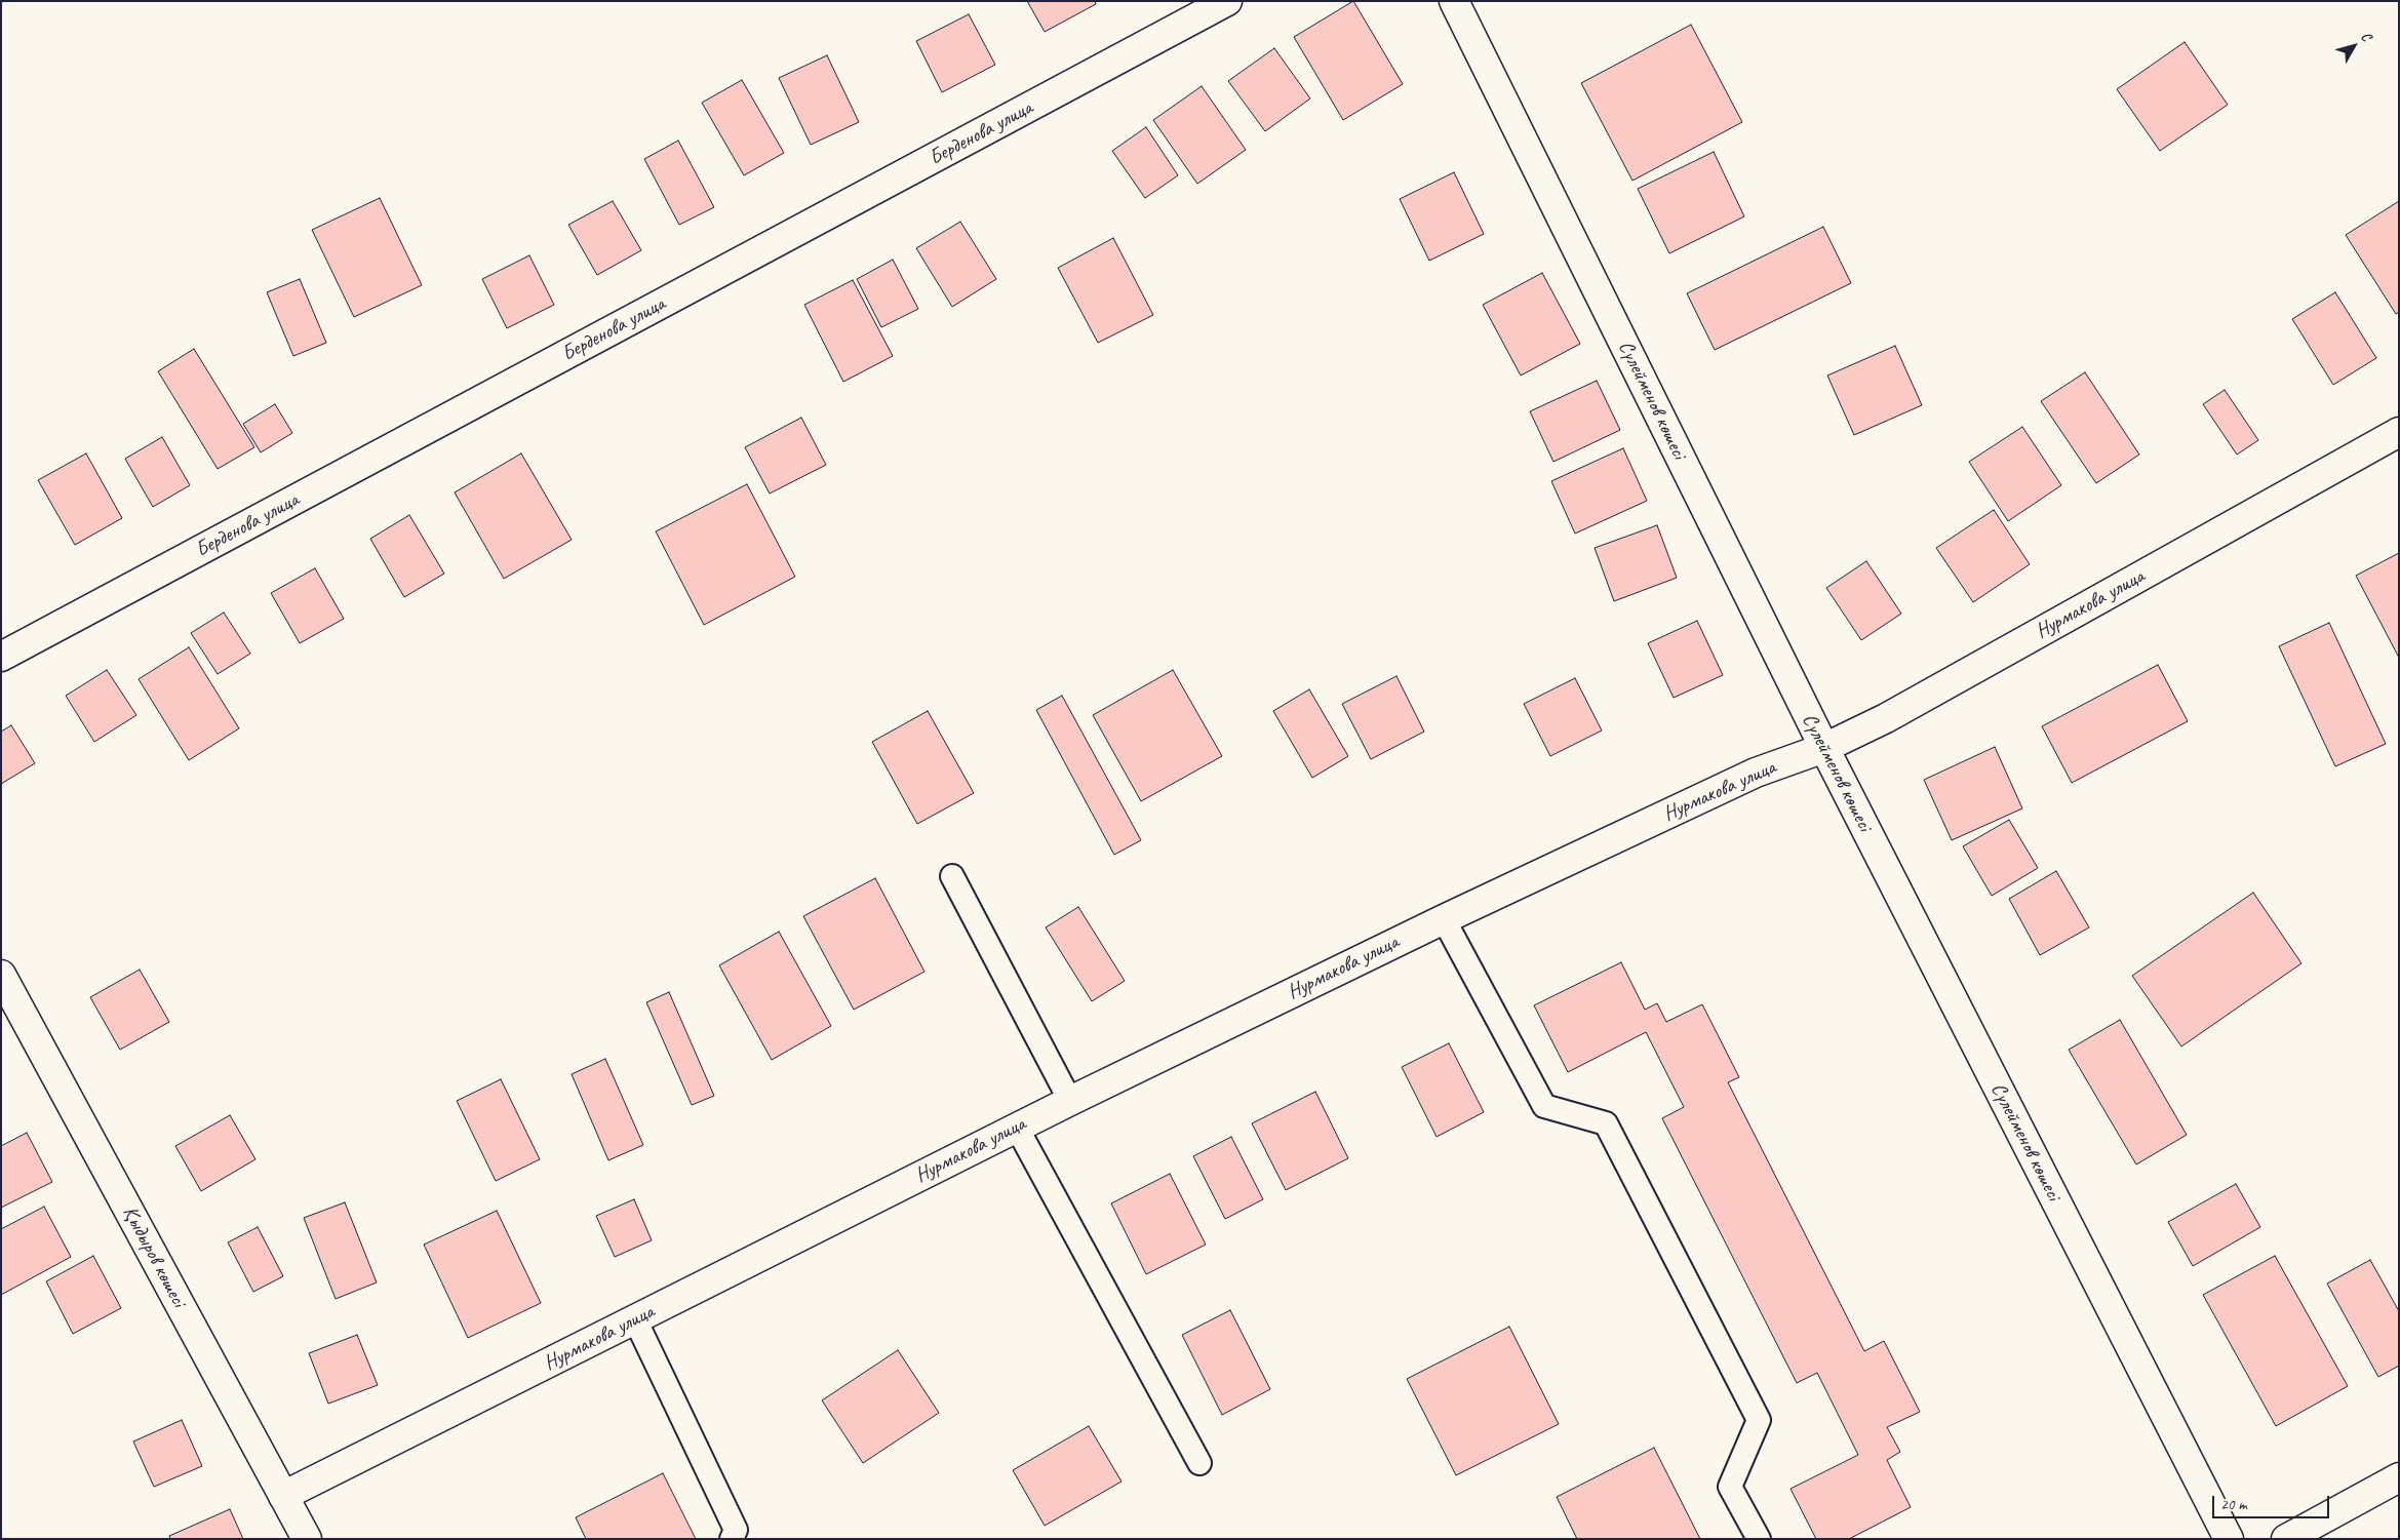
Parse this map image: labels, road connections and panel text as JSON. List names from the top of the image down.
{
  "streets": {
    "street": [
      "Берденова улица",
      "Сүлейменов көшесі",
      "Нурмакова улица",
      "Қыдыров көшесі"
    ]
  },
  "crossings": [
    ["Сүлейменов көшесі", "Нурмакова улица"],
    ["Нурмакова улица", "Қыдыров көшесі"]
  ],
  "scale_bar": "20 m",
  "north": "top right"
}
